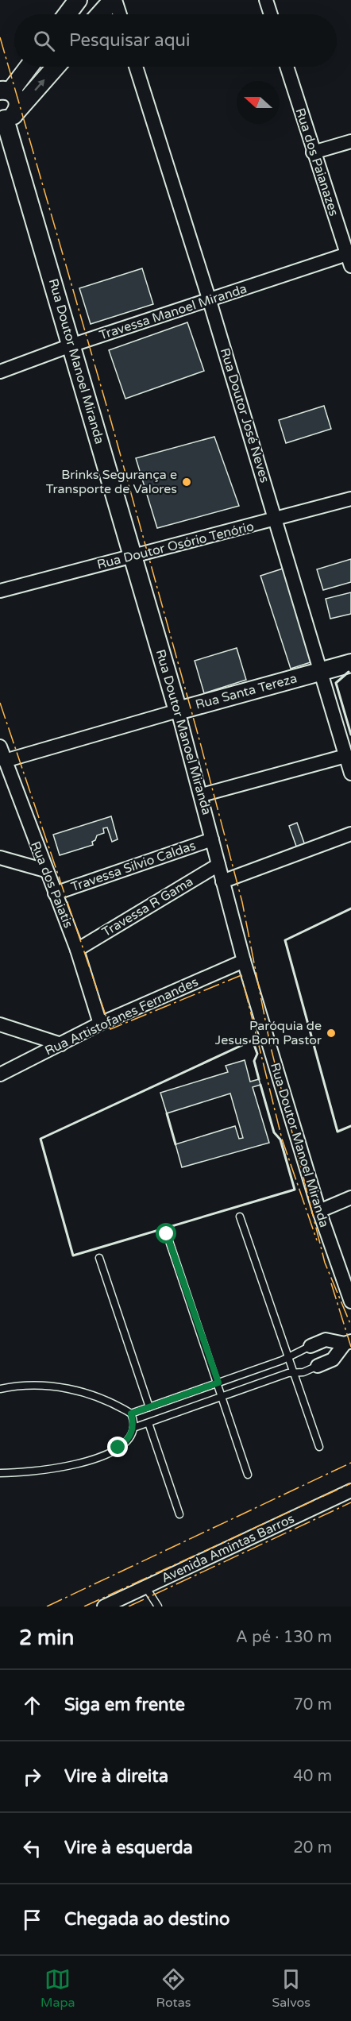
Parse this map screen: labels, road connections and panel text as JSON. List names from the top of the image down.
{
  "streets": {
    "street": [
      "Rua dos Paianazes",
      "Travessa Manoel Miranda",
      "Rua Doutor Manoel Miranda",
      "Rua Doutor José Neves",
      "Rua Doutor Osório Tenório",
      "Rua Santa Tereza",
      "Travessa Silvio Caldas",
      "Rua dos Paiatis",
      "Travessa R Gama",
      "Rua Artistofanes Fernandes",
      "Avenida Amintas Barros"
    ]
  },
  "crossings": [
    ["Rua dos Paianazes", "Travessa Manoel Miranda"],
    ["Travessa Manoel Miranda", "Rua Doutor Manoel Miranda"],
    ["Travessa Manoel Miranda", "Rua Doutor José Neves"],
    ["Rua Doutor Manoel Miranda", "Rua Doutor Osório Tenório"],
    ["Rua Doutor Manoel Miranda", "Rua Santa Tereza"],
    ["Rua Doutor Manoel Miranda", "Travessa Silvio Caldas"],
    ["Rua Doutor Manoel Miranda", "Travessa R Gama"],
    ["Rua Doutor Manoel Miranda", "Rua Artistofanes Fernandes"],
    ["Rua Doutor José Neves", "Rua Doutor Osório Tenório"],
    ["Rua Doutor José Neves", "Rua Santa Tereza"],
    ["Rua Santa Tereza", "Rua dos Paiatis"],
    ["Travessa Silvio Caldas", "Rua dos Paiatis"],
    ["Rua dos Paiatis", "Travessa R Gama"],
    ["Rua dos Paiatis", "Rua Artistofanes Fernandes"]
  ],
  "places": ["Brinks Segurança e Transporte de Valores", "Paróquia de Jesus Bom Pastor"],
  "north": "left",
  "page": {
    "search": "Pesquisar aqui",
    "heading": ["2 min", "A pé · 130 m"],
    "list": [
      ["Siga em frente", "70 m"],
      ["Vire à direita", "40 m"],
      ["Vire à esquerda", "20 m"],
      "Chegada ao destino"
    ],
    "nav": ["Mapa", "Rotas", "Salvos"]
  }
}
